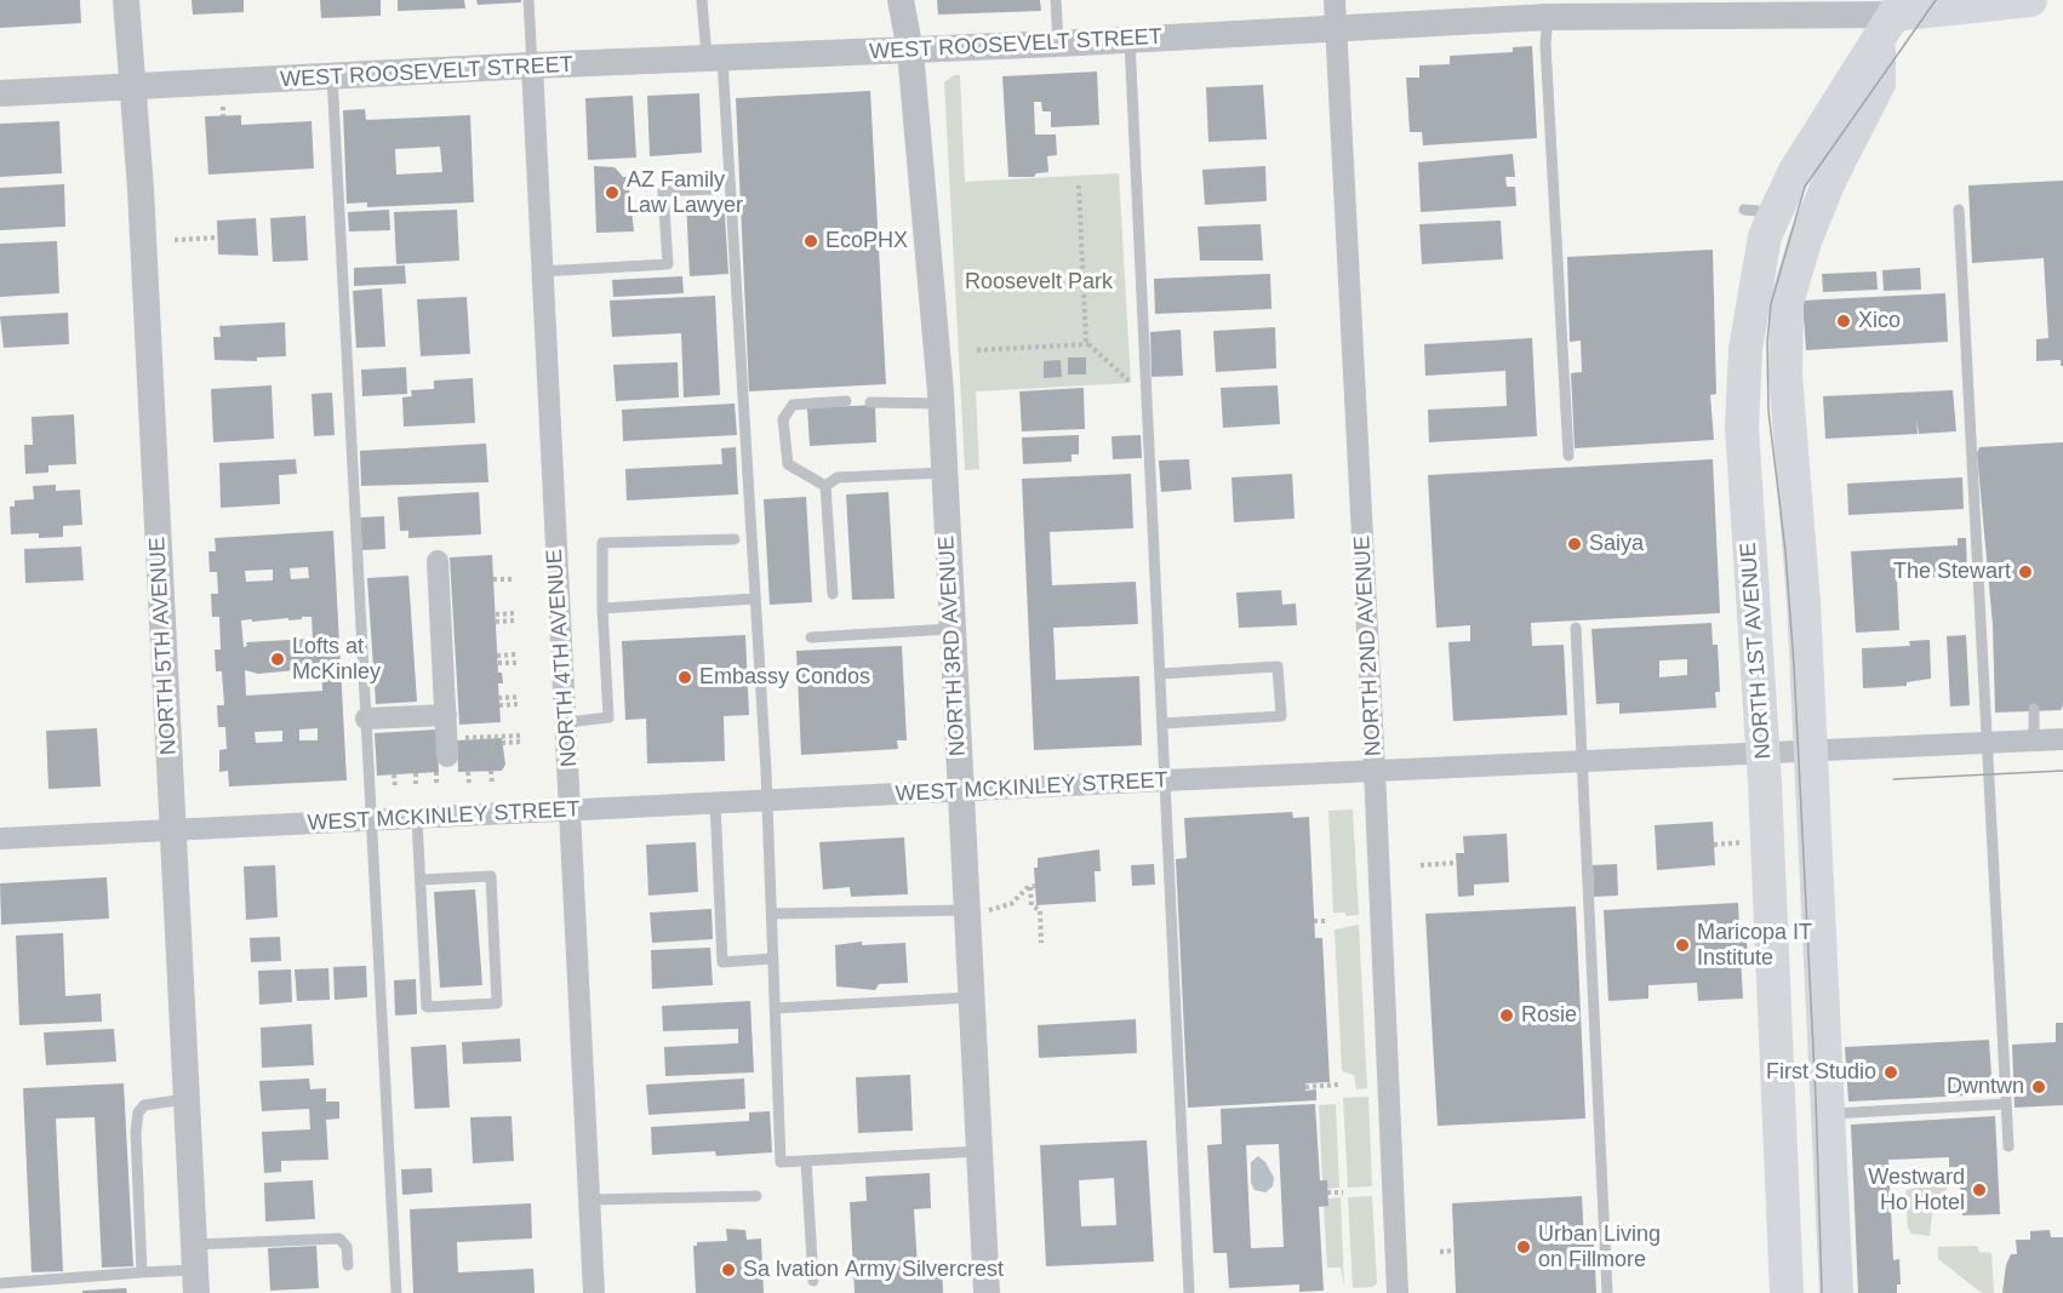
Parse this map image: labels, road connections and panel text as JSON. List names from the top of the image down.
{
  "streets": {
    "main road": ["WEST ROOSEVELT STREET", "NORTH 1ST AVENUE"],
    "street": [
      "NORTH 5TH AVENUE",
      "NORTH 3RD AVENUE",
      "NORTH 2ND AVENUE",
      "NORTH 4TH AVENUE",
      "WEST MCKINLEY STREET"
    ]
  },
  "crossings": [
    ["WEST ROOSEVELT STREET", "NORTH 5TH AVENUE"],
    ["WEST ROOSEVELT STREET", "NORTH 3RD AVENUE"],
    ["WEST ROOSEVELT STREET", "NORTH 2ND AVENUE"],
    ["WEST ROOSEVELT STREET", "NORTH 1ST AVENUE"],
    ["WEST ROOSEVELT STREET", "NORTH 4TH AVENUE"],
    ["NORTH 5TH AVENUE", "WEST MCKINLEY STREET"],
    ["NORTH 3RD AVENUE", "WEST MCKINLEY STREET"],
    ["NORTH 2ND AVENUE", "WEST MCKINLEY STREET"],
    ["NORTH 1ST AVENUE", "WEST MCKINLEY STREET"],
    ["NORTH 4TH AVENUE", "WEST MCKINLEY STREET"]
  ],
  "parks": ["Roosevelt Park"],
  "places": [
    "AZ Family Law Lawyer",
    "EcoPHX",
    "Xico",
    "Saiya",
    "The Stewart",
    "Lofts at McKinley",
    "Embassy Condos",
    "Maricopa IT Institute",
    "Rosie",
    "First Studio",
    "Dwntwn",
    "Westward Ho Hotel",
    "Urban Living on Fillmore",
    "Sa lvation Army Silvercrest"
  ]
}
